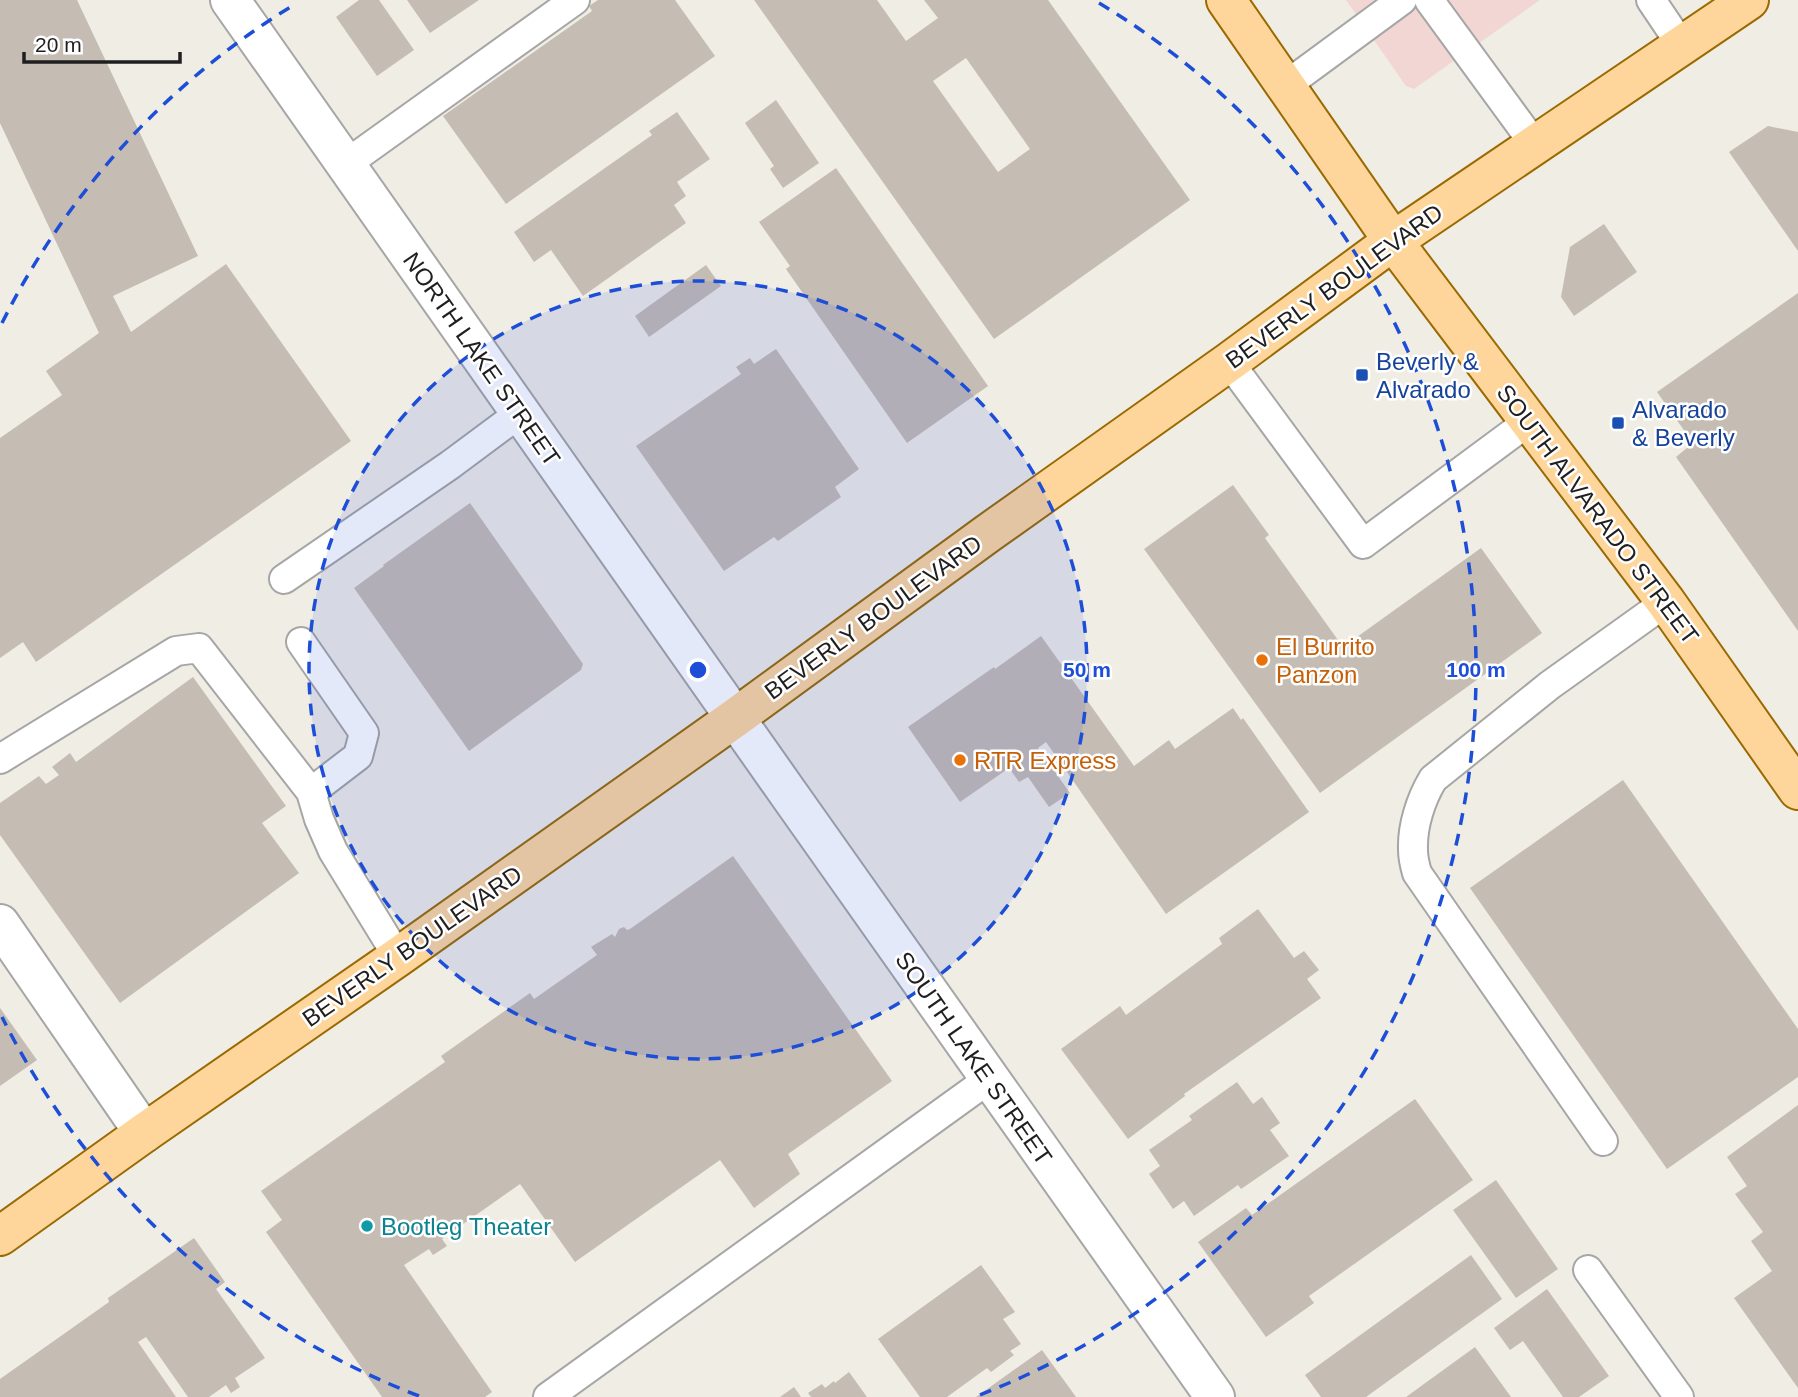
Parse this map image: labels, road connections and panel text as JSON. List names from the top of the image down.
{
  "streets": {
    "main road": ["BEVERLY BOULEVARD", "SOUTH ALVARADO STREET"],
    "street": ["NORTH LAKE STREET", "SOUTH LAKE STREET"]
  },
  "crossings": [
    ["BEVERLY BOULEVARD", "NORTH LAKE STREET"],
    ["BEVERLY BOULEVARD", "SOUTH ALVARADO STREET"],
    ["BEVERLY BOULEVARD", "SOUTH LAKE STREET"],
    ["NORTH LAKE STREET", "SOUTH LAKE STREET"]
  ],
  "places": {
    "transit": ["Beverly & Alvarado", "Alvarado & Beverly"],
    "other": ["El Burrito Panzon", "RTR Express", "Bootleg Theater"]
  },
  "scale_bar": "20 m",
  "rings": ["50 m", "100 m"]
}
